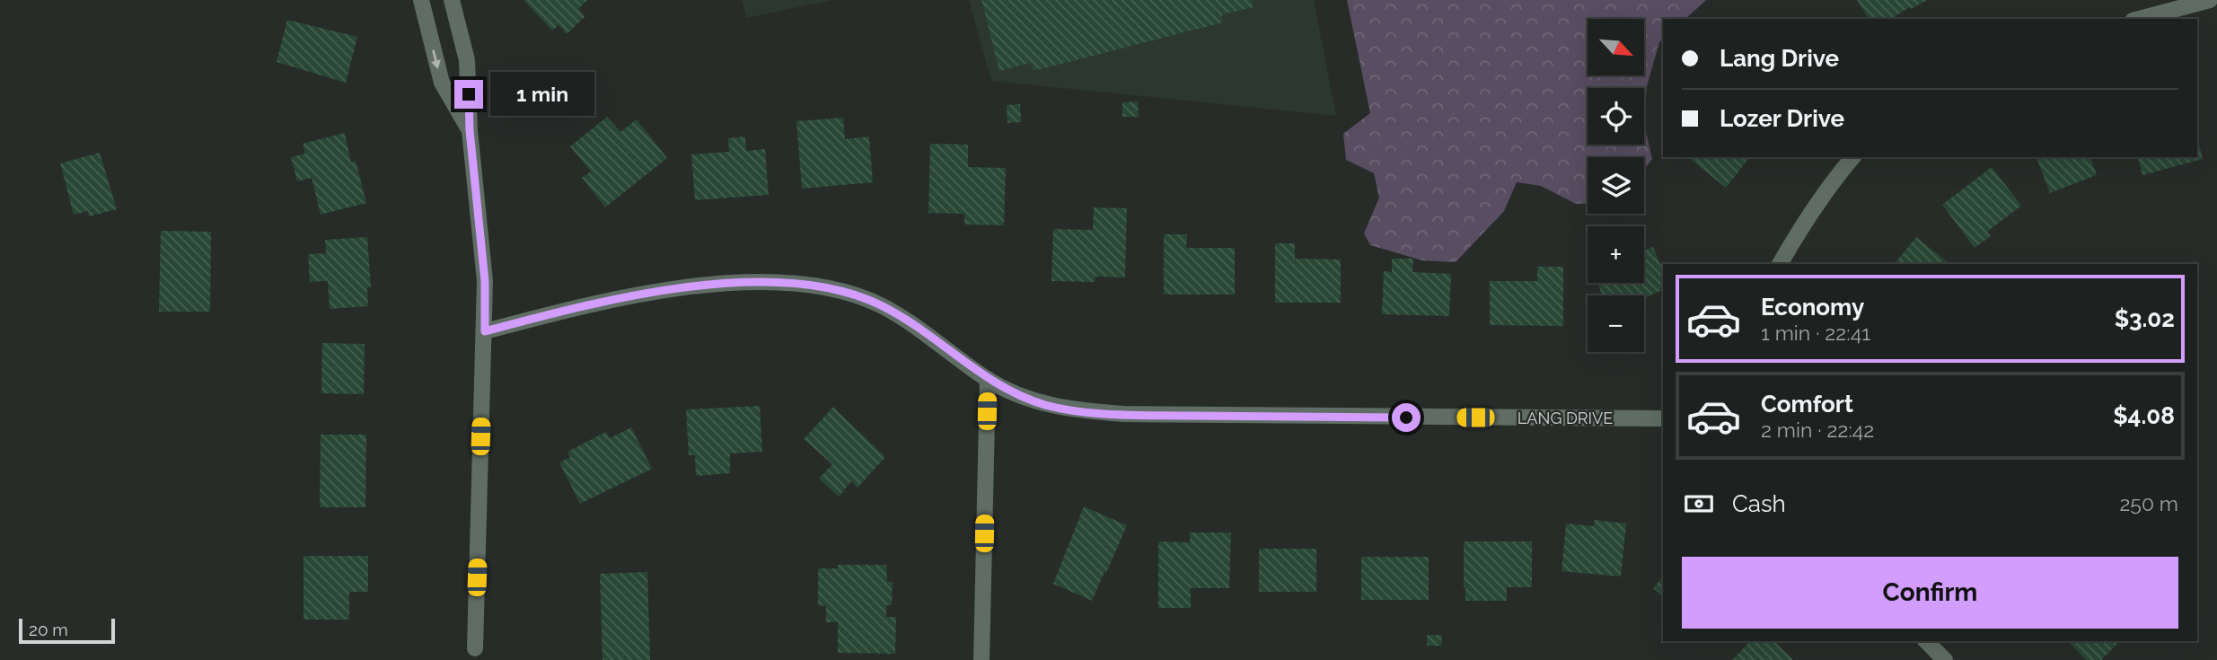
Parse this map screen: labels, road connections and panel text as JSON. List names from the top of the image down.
{
  "streets": {
    "street": ["LANG DRIVE"]
  },
  "scale_bar": "20 m",
  "north": "bottom right",
  "page": {
    "map_buttons": ["+", "−"],
    "banner": ["Lang Drive", "Lozer Drive"],
    "bubble": "1 min",
    "list": [
      {
        "name": "Economy",
        "note": "1 min · 22:41",
        "value": "$3.02"
      },
      {
        "name": "Comfort",
        "note": "2 min · 22:42",
        "value": "$4.08"
      }
    ],
    "pay": ["Cash", "250 m"],
    "buttons": "Confirm",
    "scale": "20 m"
  }
}
